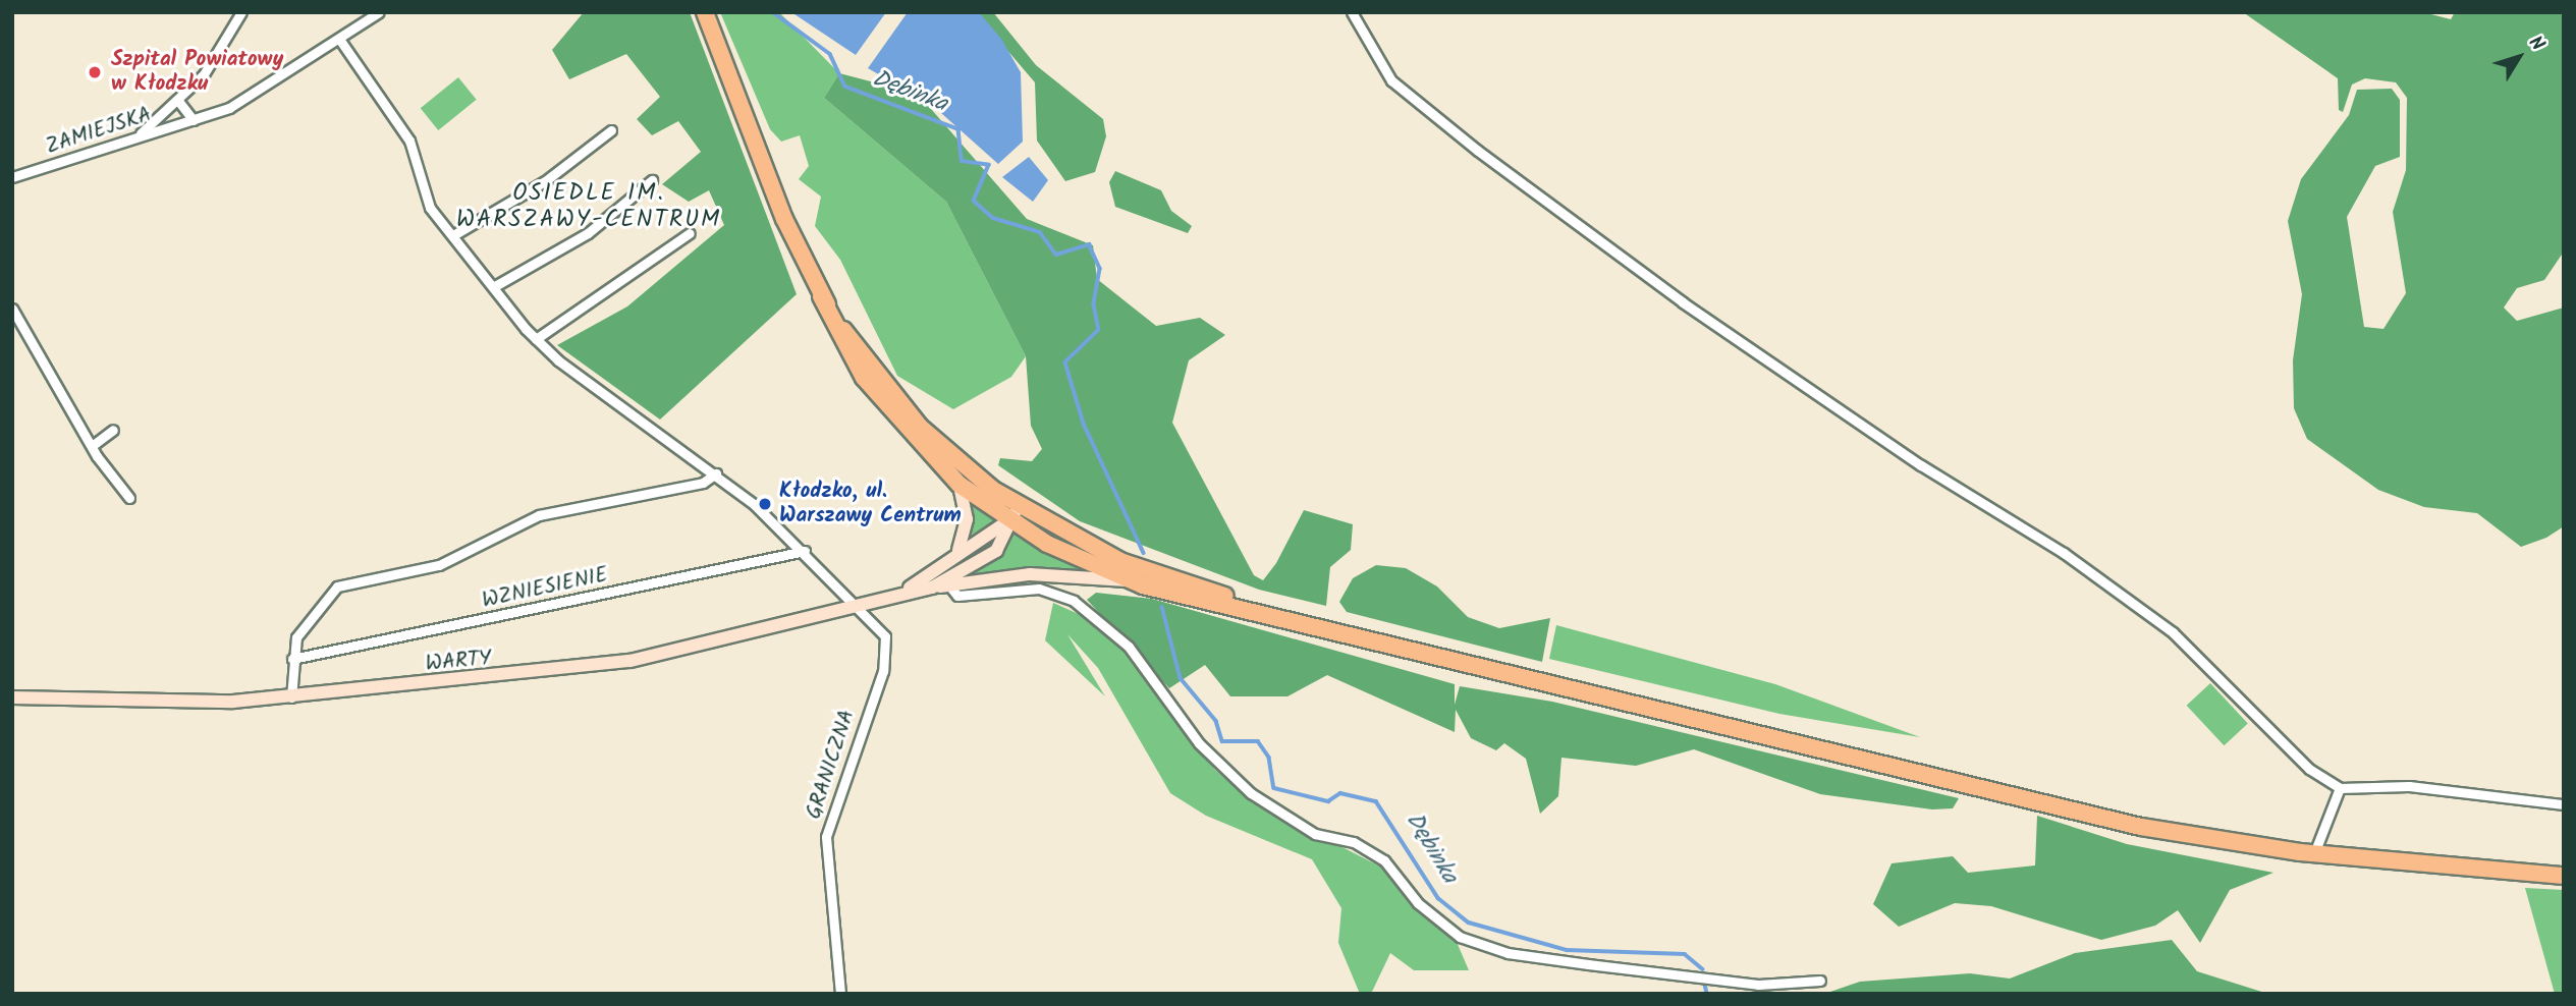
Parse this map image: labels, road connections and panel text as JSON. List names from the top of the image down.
{
  "streets": {
    "main road": ["WARTY"],
    "street": ["ZAMIEJSKA", "WZNIESIENIE", "GRANICZNA"]
  },
  "crossings": [
    ["WARTY", "GRANICZNA"]
  ],
  "districts": ["OSIEDLE IM. WARSZAWY-CENTRUM"],
  "water": ["Dębinka"],
  "places": ["Szpital Powiatowy w Kłodzku", "Kłodzko, ul. Warszawy Centrum"],
  "north": "top right"
}
